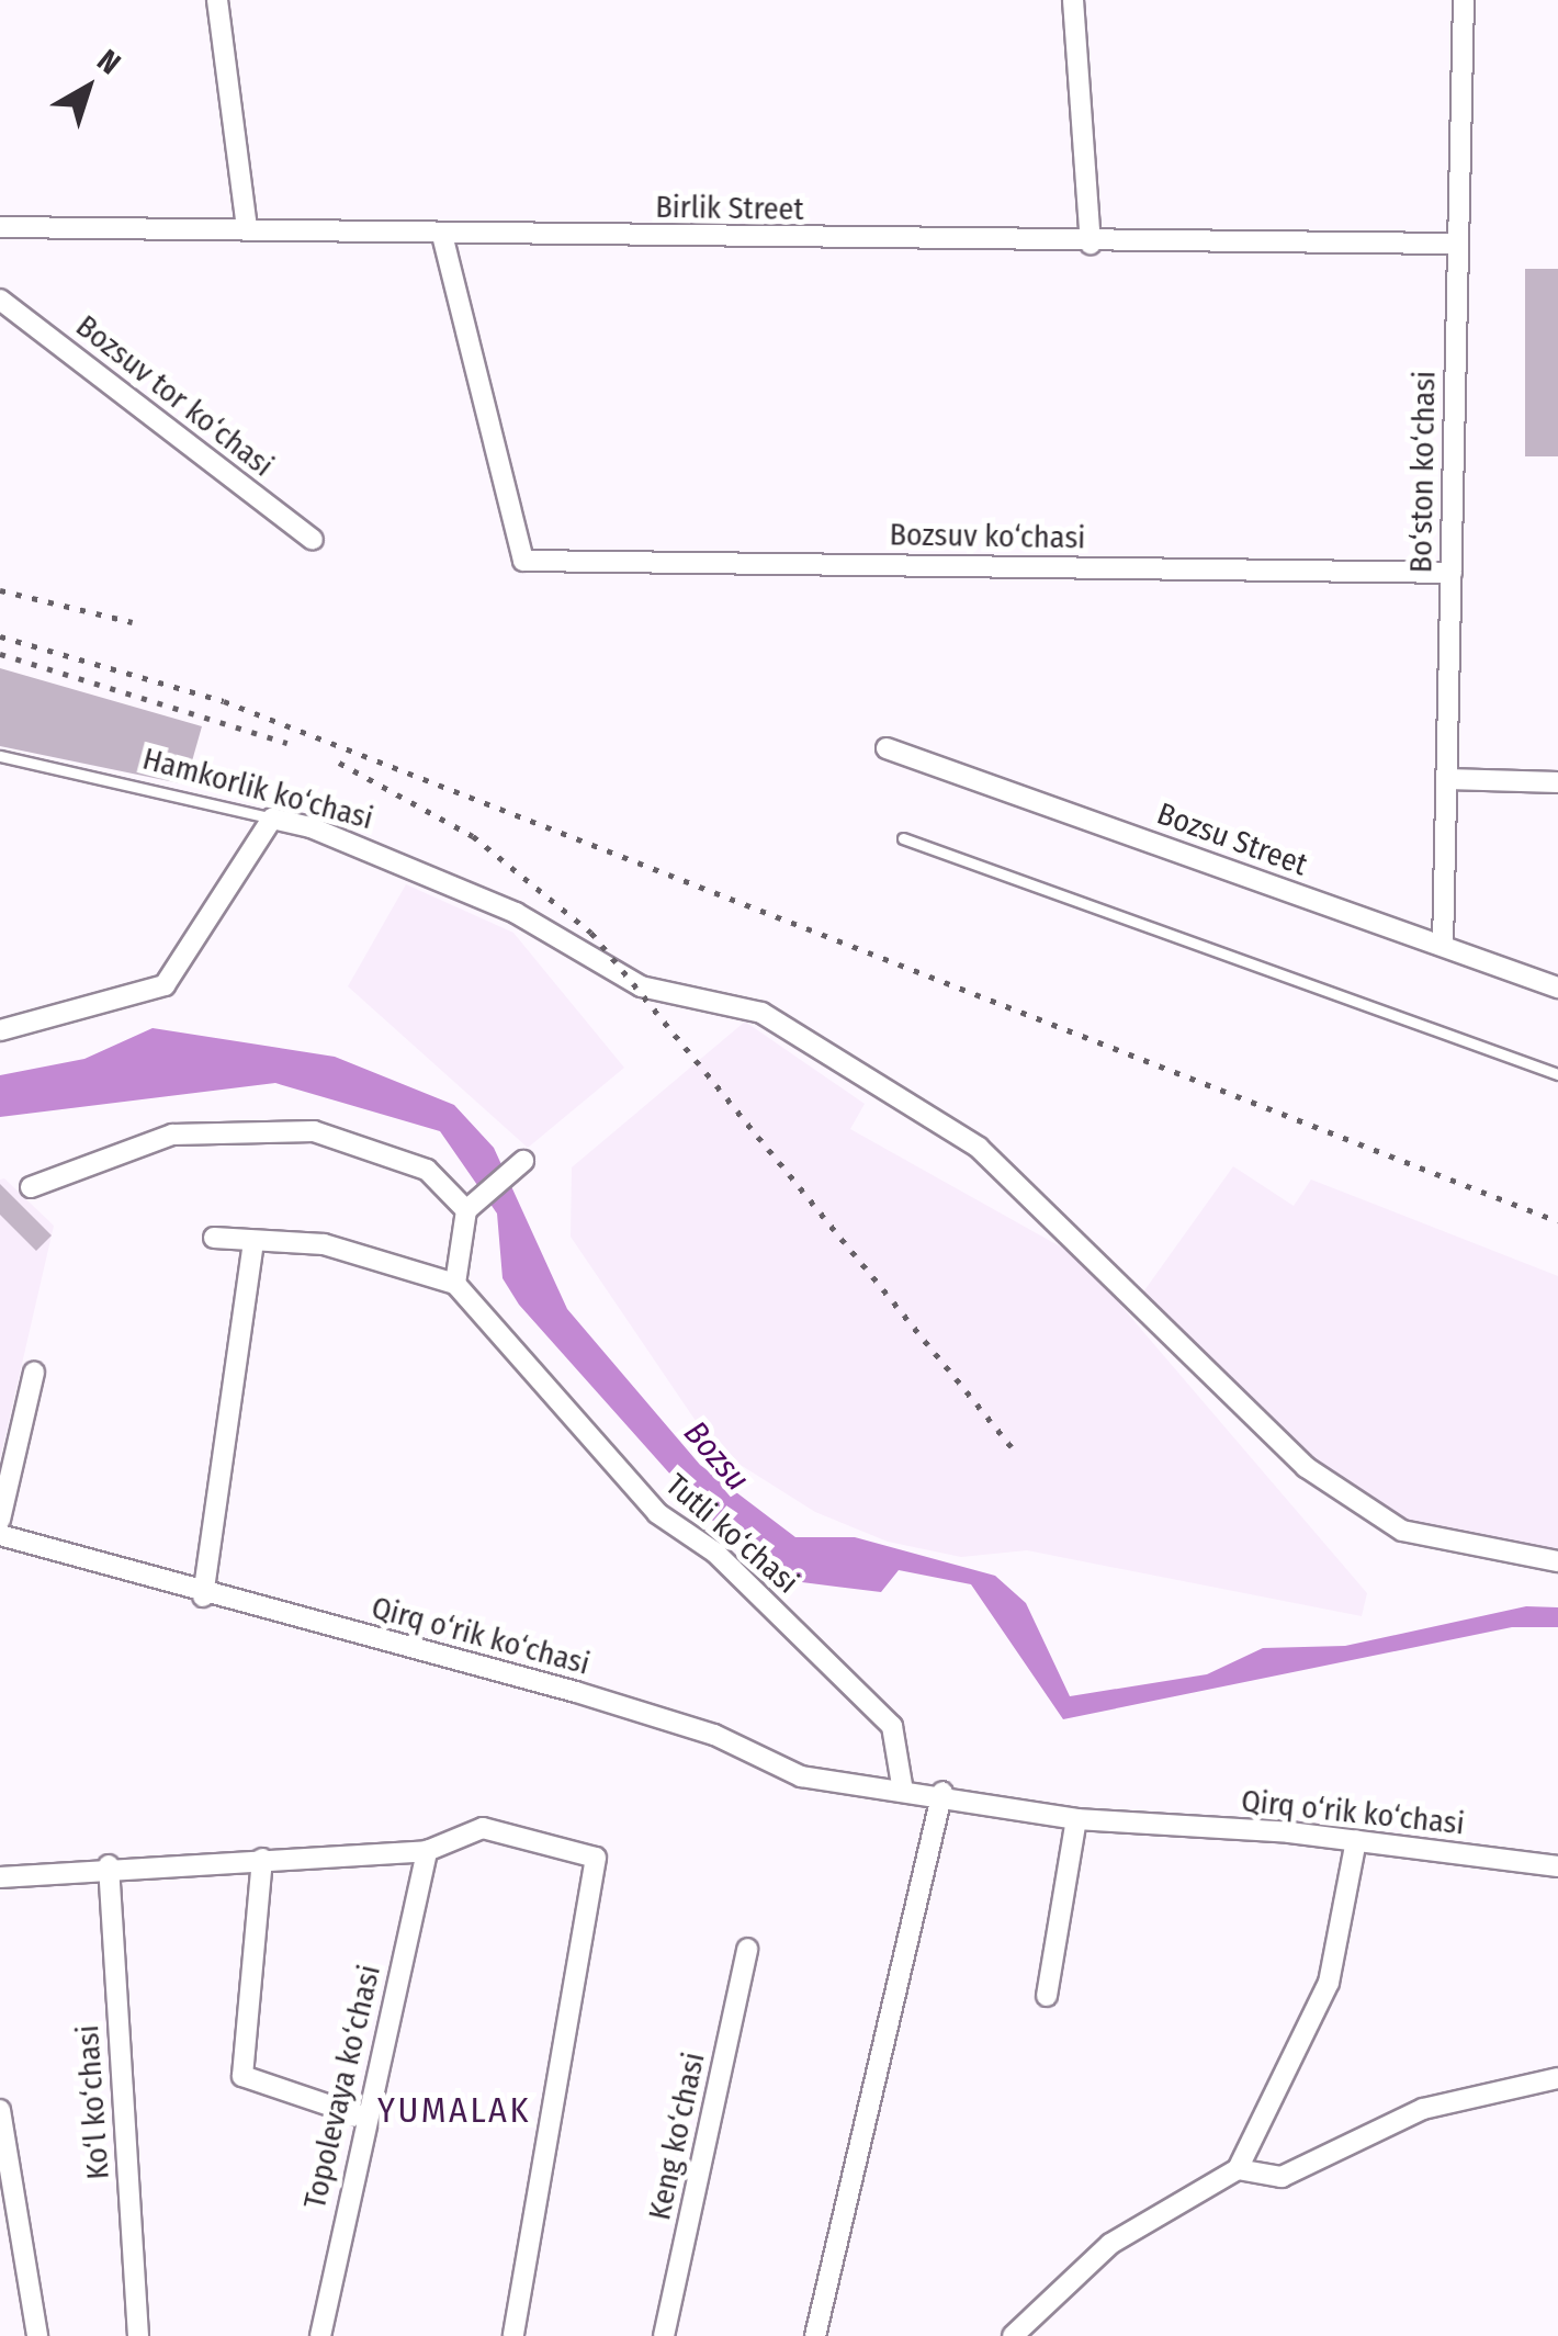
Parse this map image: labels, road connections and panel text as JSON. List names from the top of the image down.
{
  "streets": {
    "street": [
      "Birlik Street",
      "Bozsuv tor ko‘chasi",
      "Bo‘ston ko‘chasi",
      "Bozsuv ko‘chasi",
      "Hamkorlik ko‘chasi",
      "Bozsu Street",
      "Tutli ko‘chasi",
      "Qirq o‘rik ko‘chasi",
      "Topolevaya ko‘chasi",
      "Ko‘l ko‘chasi",
      "Keng ko‘chasi"
    ]
  },
  "crossings": [
    ["Birlik Street", "Bo‘ston ko‘chasi"],
    ["Birlik Street", "Bozsuv ko‘chasi"],
    ["Bo‘ston ko‘chasi", "Bozsuv ko‘chasi"],
    ["Bo‘ston ko‘chasi", "Bozsu Street"],
    ["Tutli ko‘chasi", "Qirq o‘rik ko‘chasi"]
  ],
  "districts": ["YUMALAK"],
  "water": ["Bozsu"],
  "north": "top right"
}
